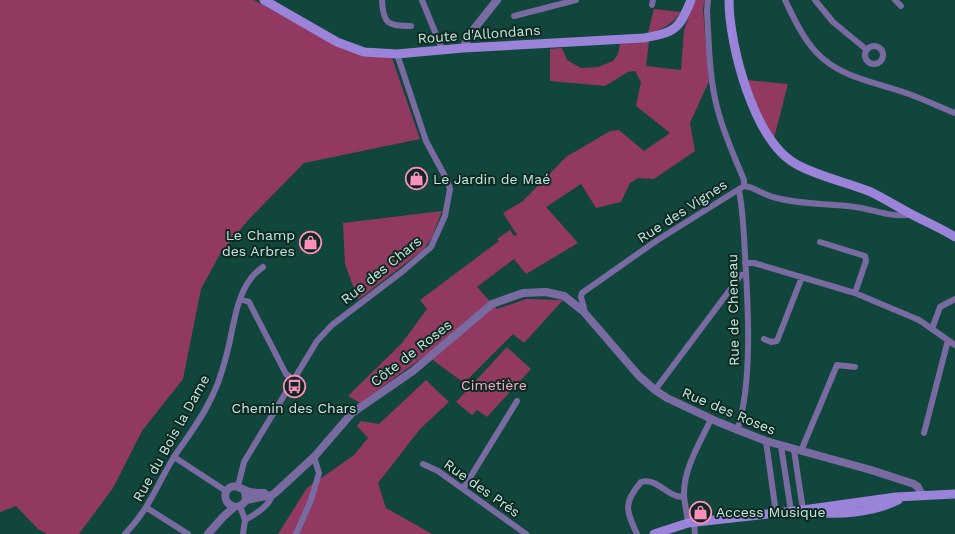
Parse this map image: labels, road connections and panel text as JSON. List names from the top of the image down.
{
  "streets": {
    "main road": ["Route d'Allondans"],
    "street": [
      "Rue des Vignes",
      "Rue des Chars",
      "Rue de Cheneau",
      "Côte de Roses",
      "Rue des Roses",
      "Rue du Bois la Dame",
      "Rue des Prés"
    ]
  },
  "crossings": [
    ["Route d'Allondans", "Rue des Chars"],
    ["Rue des Vignes", "Rue de Cheneau"],
    ["Rue des Vignes", "Côte de Roses"],
    ["Rue des Vignes", "Rue des Roses"],
    ["Rue des Chars", "Côte de Roses"],
    ["Rue de Cheneau", "Rue des Roses"],
    ["Côte de Roses", "Rue des Roses"]
  ],
  "parks": ["Cimetière"],
  "places": {
    "shop": ["Le Jardin de Maé", "Le Champ des Arbres", "Access Musique"],
    "bus stop": ["Chemin des Chars"]
  }
}
